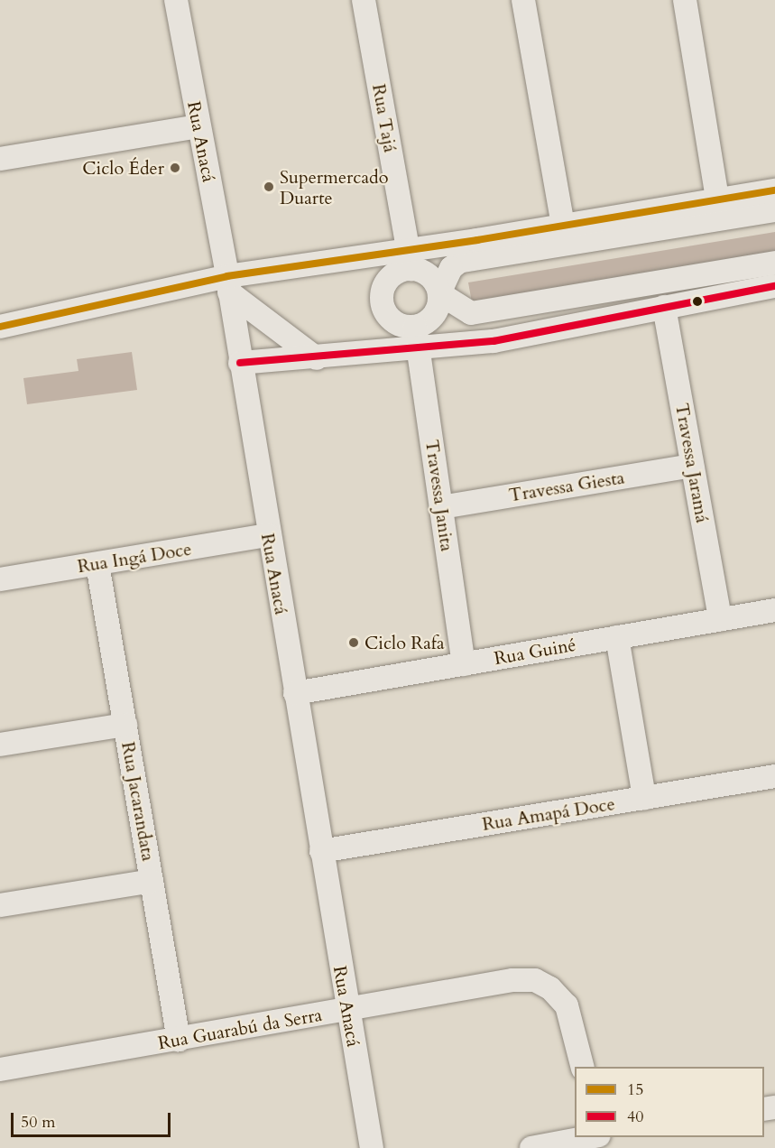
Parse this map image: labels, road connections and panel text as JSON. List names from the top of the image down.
{
  "streets": {
    "street": [
      "Rua Tajá",
      "Rua Anacá",
      "Travessa Jaramá",
      "Travessa Giesta",
      "Travessa Janita",
      "Rua Ingá Doce",
      "Rua Guiné",
      "Rua Jacarandata",
      "Rua Amapá Doce",
      "Rua Guarabú da Serra"
    ]
  },
  "crossings": [
    ["Rua Anacá", "Rua Ingá Doce"],
    ["Rua Anacá", "Rua Guiné"],
    ["Rua Anacá", "Rua Amapá Doce"],
    ["Rua Anacá", "Rua Guarabú da Serra"],
    ["Travessa Jaramá", "Travessa Giesta"],
    ["Travessa Jaramá", "Rua Guiné"],
    ["Travessa Giesta", "Travessa Janita"],
    ["Travessa Janita", "Rua Guiné"],
    ["Rua Ingá Doce", "Rua Jacarandata"],
    ["Rua Jacarandata", "Rua Guarabú da Serra"]
  ],
  "places": ["Ciclo Éder", "Supermercado Duarte", "Ciclo Rafa"],
  "lines": ["transit line 15", "transit line 40"],
  "legend": ["15", "40"],
  "scale_bar": "50 m"
}
